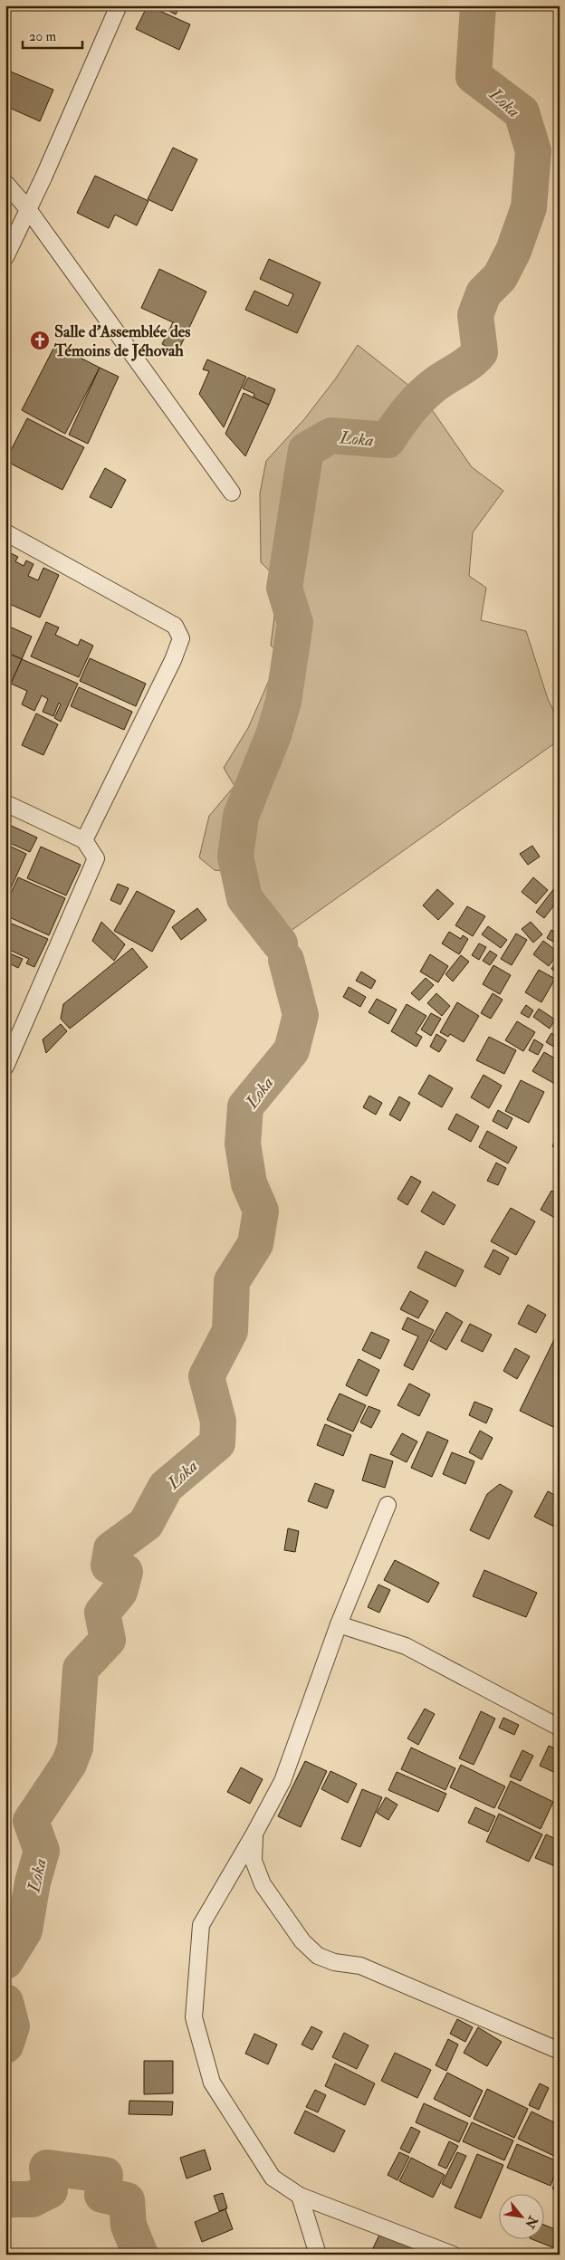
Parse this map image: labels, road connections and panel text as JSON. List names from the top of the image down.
{
  "water": ["Loka"],
  "places": {
    "church": ["Salle d'Assemblée des Témoins de Jéhovah"]
  },
  "scale_bar": "20 m",
  "north": "bottom right"
}
